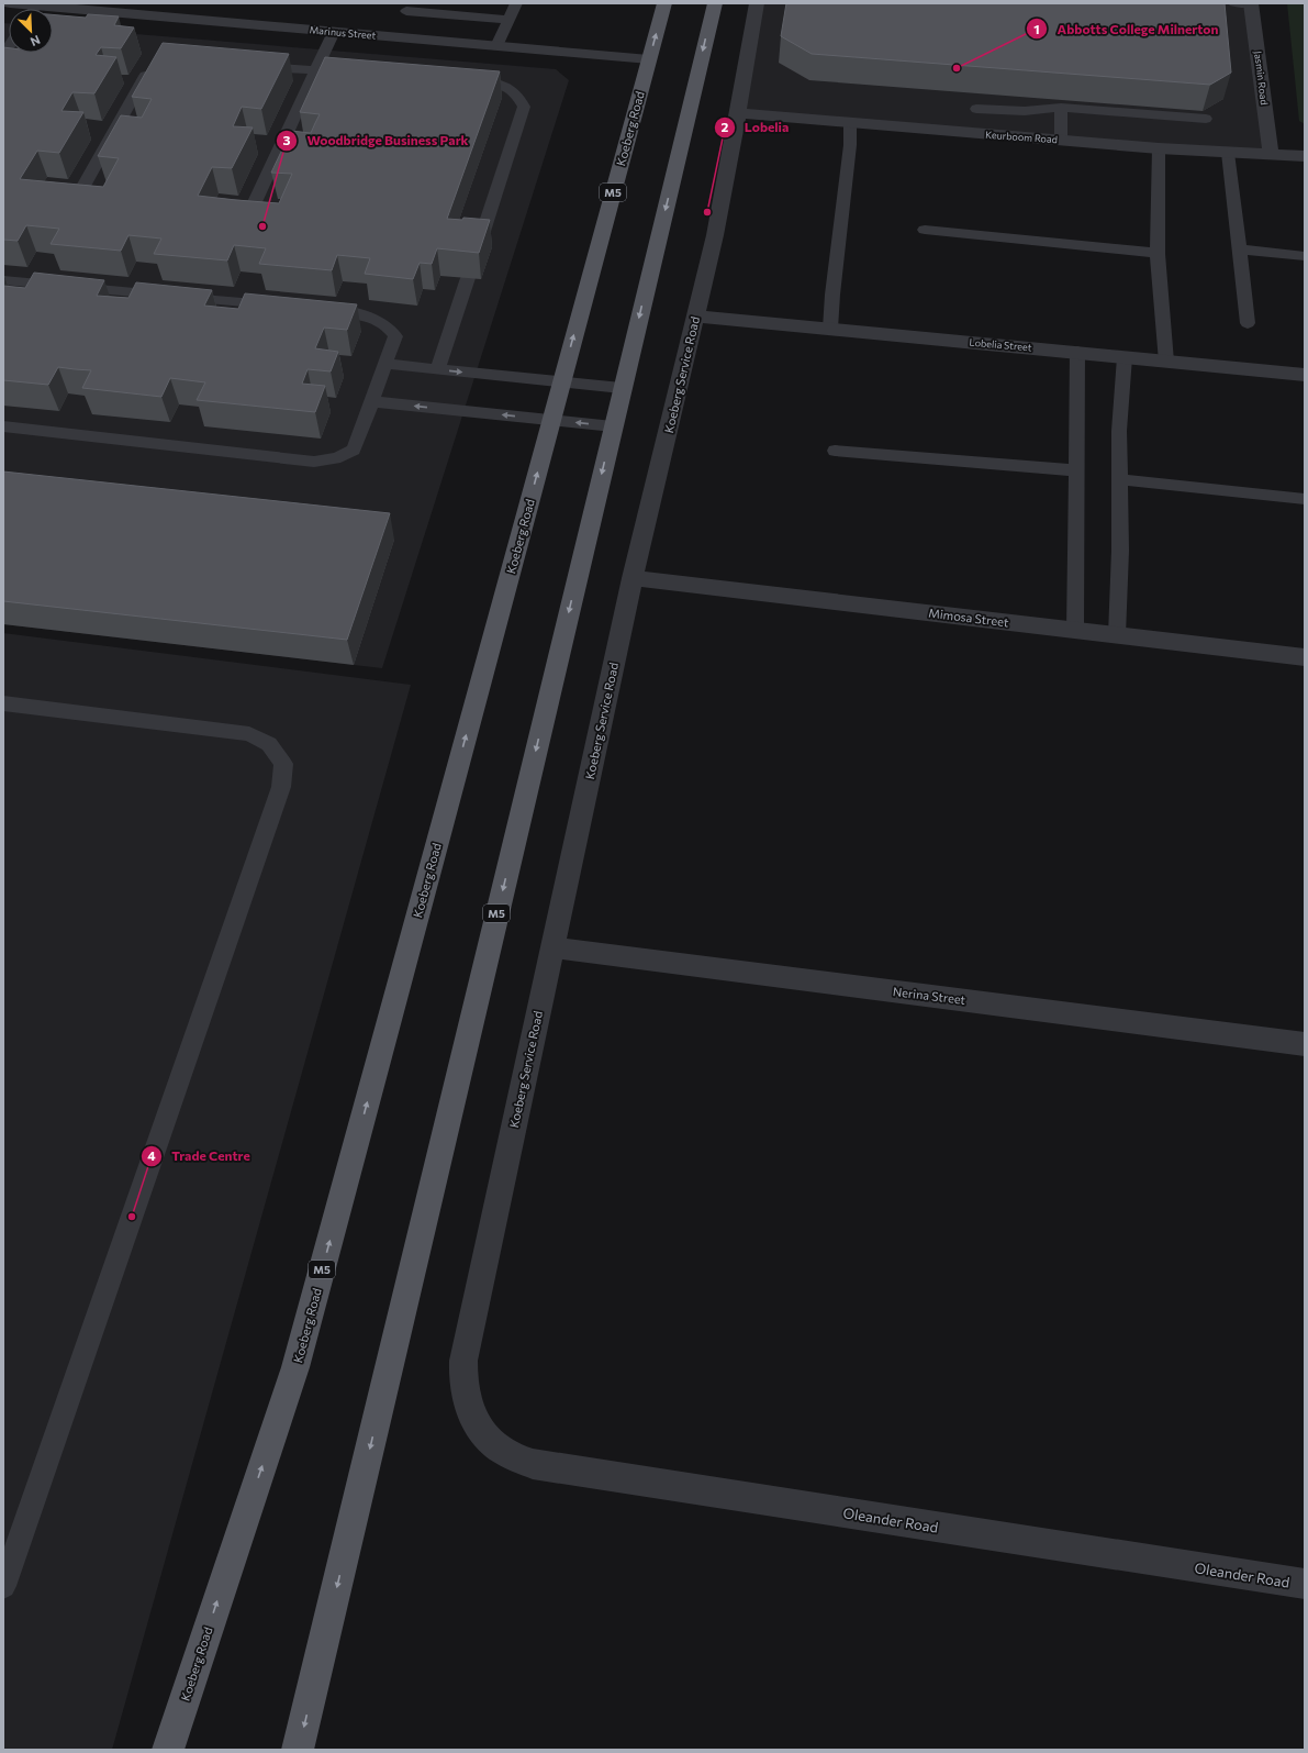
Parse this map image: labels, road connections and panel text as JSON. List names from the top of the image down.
{
  "streets": {
    "main road": ["Koeberg Road", "M5"],
    "street": [
      "Marinus Street",
      "Jasmin Road",
      "Keurboom Road",
      "Lobelia Street",
      "Koeberg Service Road",
      "Mimosa Street",
      "Nerina Street",
      "Oleander Road"
    ]
  },
  "crossings": [
    ["Marinus Street", "Koeberg Road"],
    ["Jasmin Road", "Keurboom Road"],
    ["Keurboom Road", "Koeberg Service Road"],
    ["Lobelia Street", "Koeberg Service Road"],
    ["Koeberg Service Road", "Mimosa Street"],
    ["Koeberg Service Road", "Nerina Street"],
    ["Koeberg Service Road", "Oleander Road"]
  ],
  "places": [
    "Abbotts College Milnerton",
    "Lobelia",
    "Woodbridge Business Park",
    "Trade Centre"
  ],
  "north": "bottom right"
}
